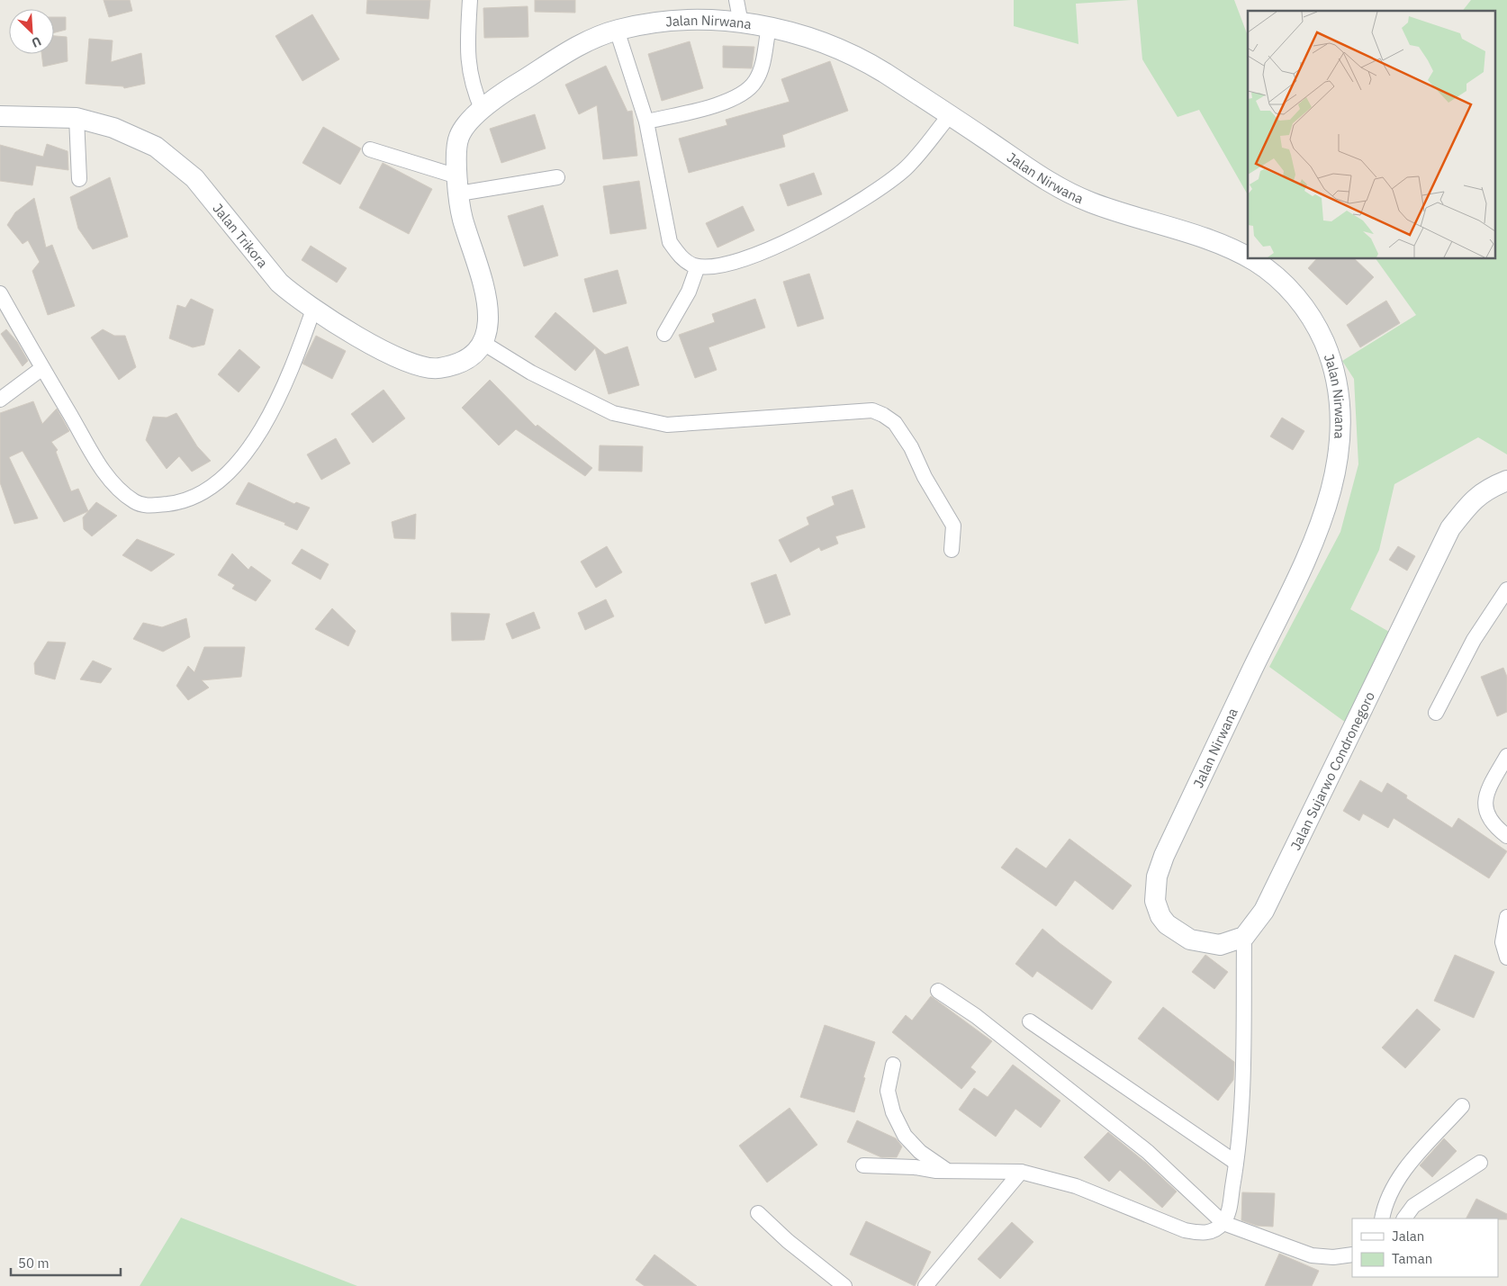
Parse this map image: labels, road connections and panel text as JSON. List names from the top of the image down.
{
  "streets": {
    "street": ["Jalan Nirwana", "Jalan Trikora", "Jalan Sujarwo Condronegoro"]
  },
  "crossings": [
    ["Jalan Nirwana", "Jalan Trikora"],
    ["Jalan Nirwana", "Jalan Sujarwo Condronegoro"]
  ],
  "legend": ["Jalan", "Taman"],
  "scale_bar": "50 m",
  "north": "bottom right"
}
